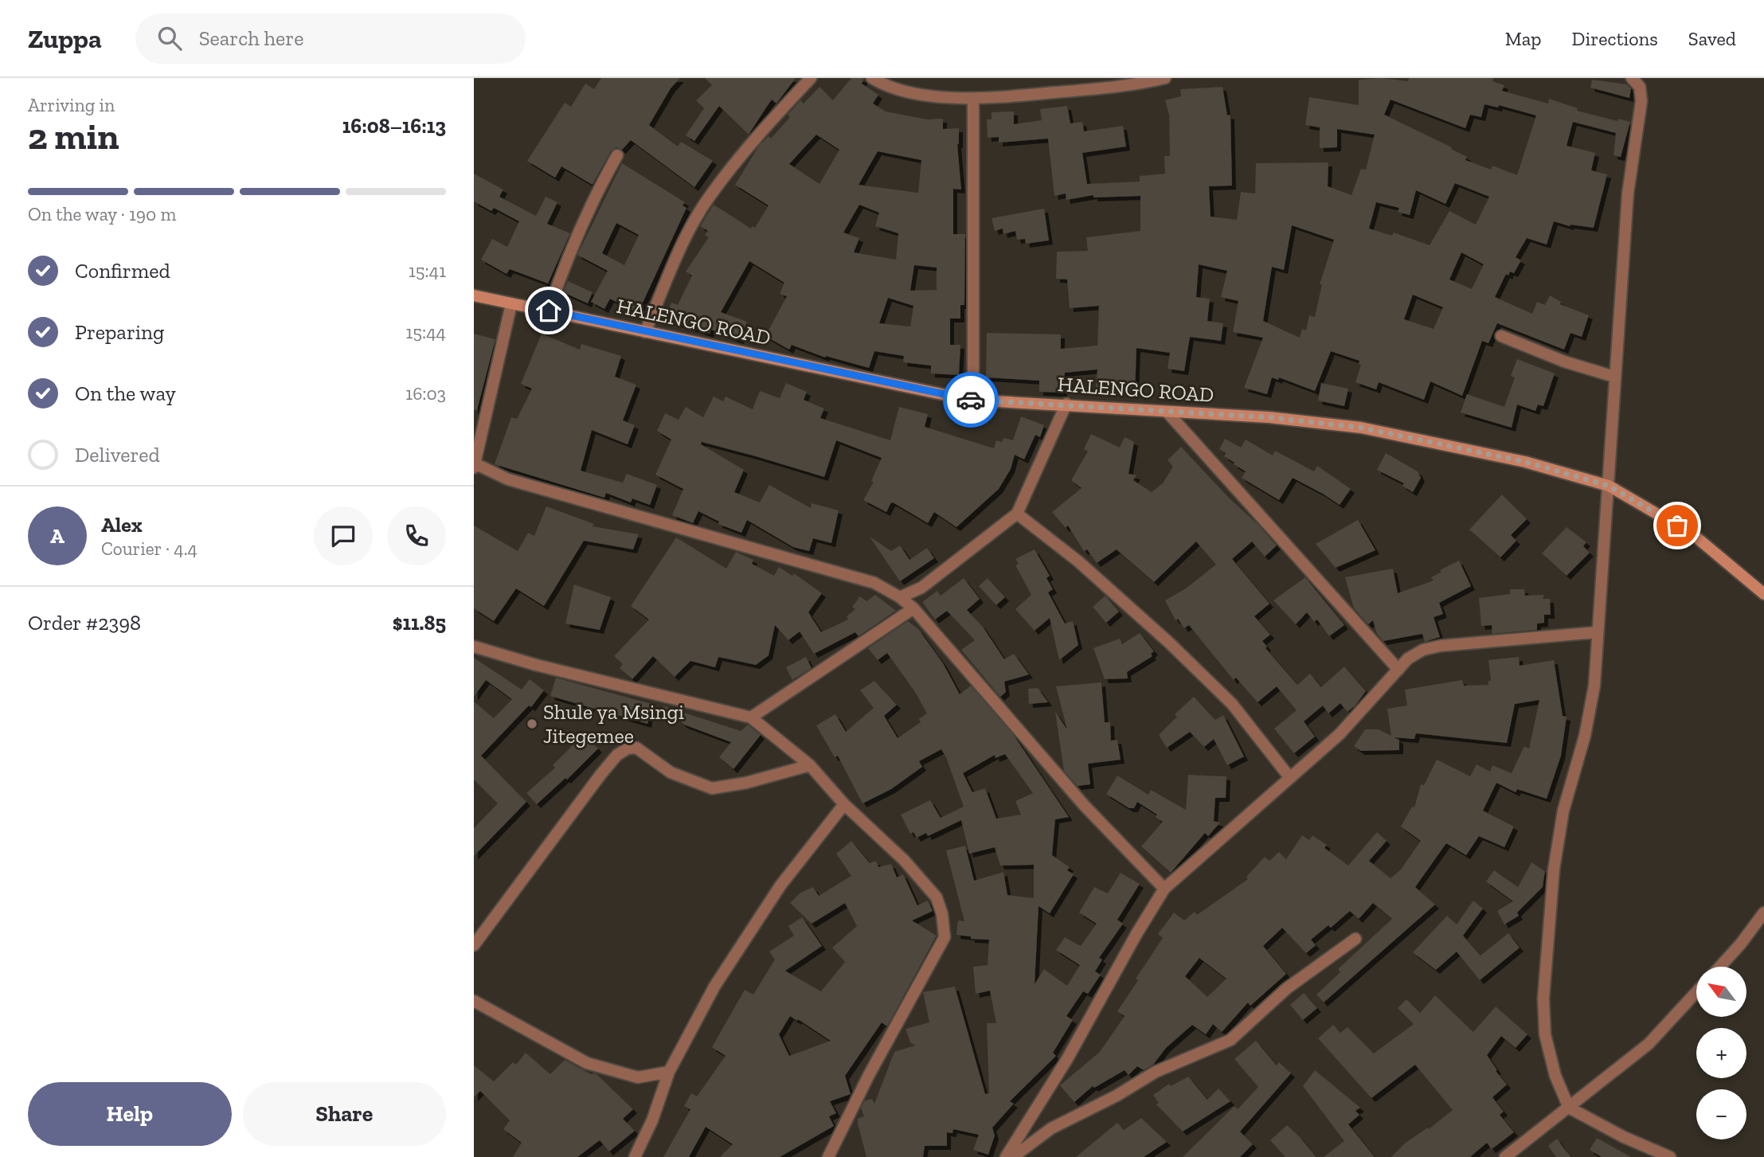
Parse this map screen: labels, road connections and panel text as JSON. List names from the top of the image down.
{
  "streets": {
    "street": ["HALENGO ROAD"]
  },
  "places": ["Shule ya Msingi Jitegemee"],
  "north": "top left",
  "page": {
    "header": "Zuppa",
    "search": "Search here",
    "nav": ["Map", "Directions", "Saved"],
    "heading": ["2 min", "Arriving in", "16:08–16:13"],
    "panel": [
      "Alex",
      "Courier · 4.4",
      "Order #2398",
      "$11.85"
    ],
    "bar": "On the way · 190 m",
    "list": [
      ["Confirmed", "15:41"],
      ["Preparing", "15:44"],
      ["On the way", "16:03"],
      "Delivered"
    ],
    "round": "A",
    "map_buttons": ["+", "−"],
    "buttons": ["Help", "Share"]
  }
}
